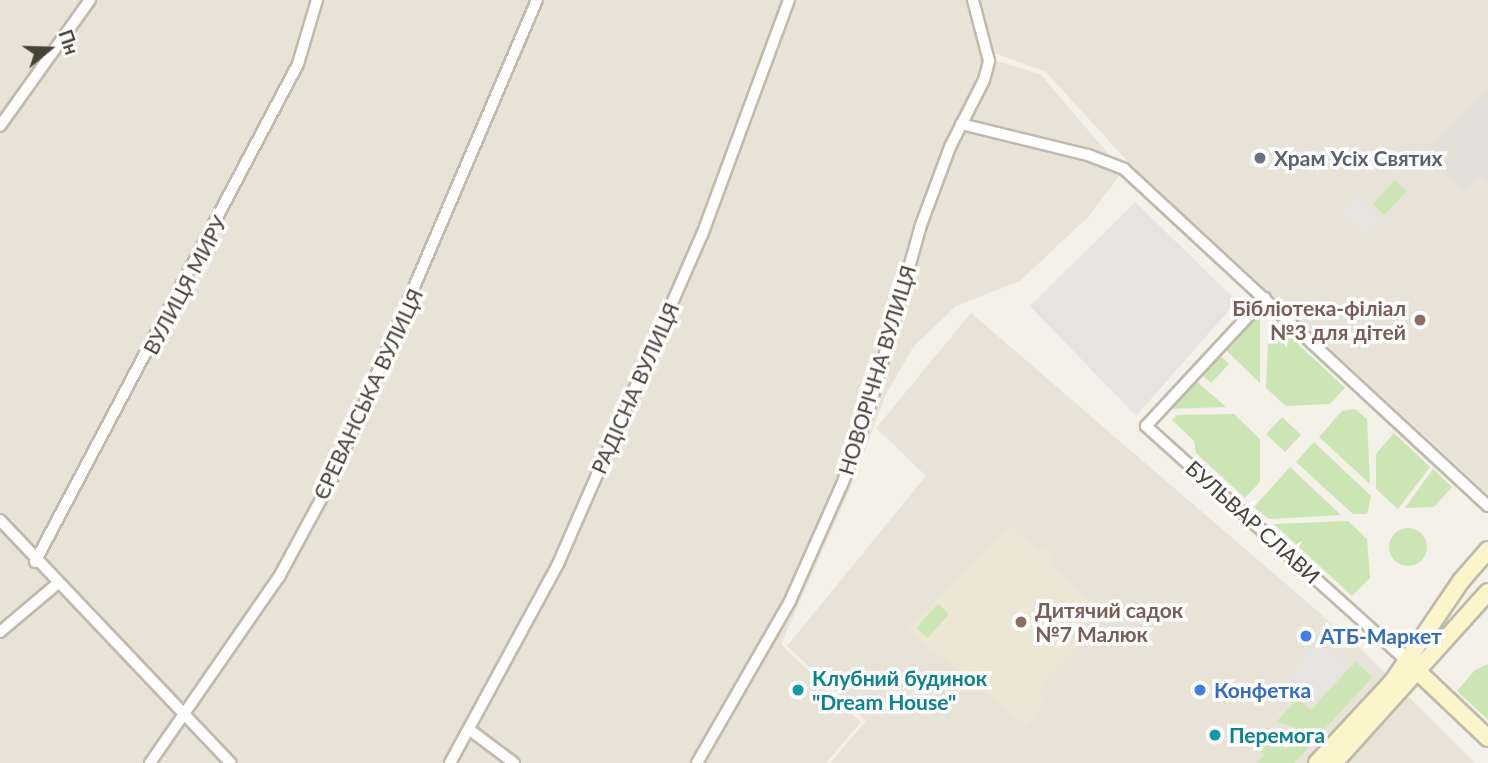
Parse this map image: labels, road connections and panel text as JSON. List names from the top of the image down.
{
  "streets": {
    "main road": ["БУЛЬВАР СЛАВИ"],
    "street": [
      "ВУЛИЦЯ МИРУ",
      "НОВОРІЧНА ВУЛИЦЯ",
      "РАДІСНА ВУЛИЦЯ",
      "ЄРЕВАНСЬКА ВУЛИЦЯ"
    ]
  },
  "places": [
    "Храм Усіх Святих",
    "Бібліотека-філіал №3 для дітей",
    "Дитячий садок №7 Малюк",
    "АТБ-Маркет",
    "Клубний будинок \"Dream House\"",
    "Конфетка",
    "Перемога"
  ],
  "north": "right"
}
